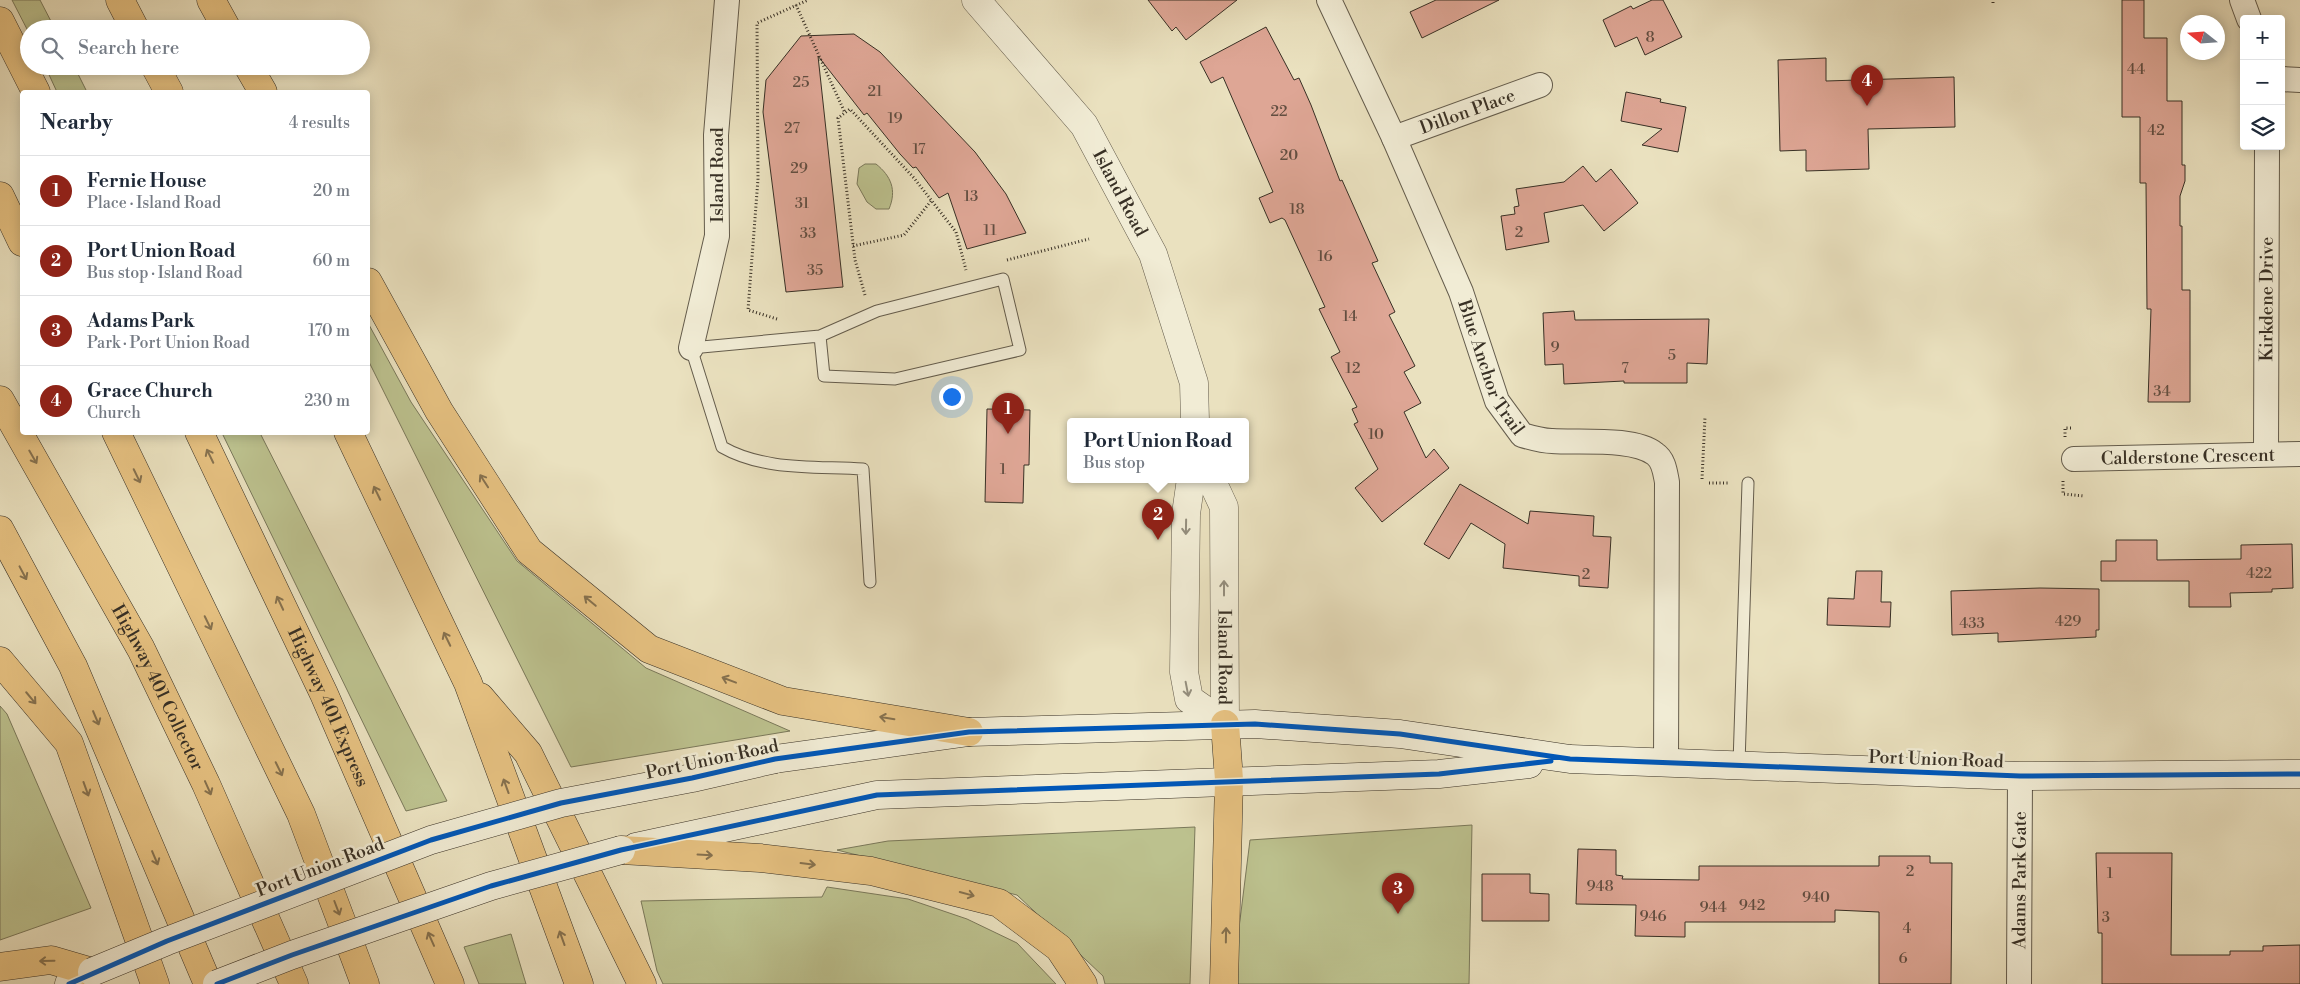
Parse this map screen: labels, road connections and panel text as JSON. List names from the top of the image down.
{
  "streets": {
    "highway": ["Highway 401 Collector", "Highway 401 Express"],
    "main road": ["Island Road", "Port Union Road"],
    "street": [
      "Dillon Place",
      "Kirkdene Drive",
      "Blue Anchor Trail",
      "Calderstone Crescent",
      "Adams Park Gate"
    ]
  },
  "crossings": [
    ["Dillon Place", "Blue Anchor Trail"],
    ["Island Road", "Port Union Road"],
    ["Kirkdene Drive", "Calderstone Crescent"],
    ["Blue Anchor Trail", "Port Union Road"],
    ["Port Union Road", "Adams Park Gate"]
  ],
  "house_numbers": [
    "8",
    "44",
    "25",
    "21",
    "22",
    "19",
    "27",
    "42",
    "17",
    "20",
    "29",
    "13",
    "31",
    "18",
    "11",
    "2",
    "33",
    "16",
    "35",
    "14",
    "9",
    "5",
    "12",
    "7",
    "34",
    "10",
    "1",
    "422",
    "2",
    "429",
    "433",
    "2",
    "1",
    "948",
    "940",
    "942",
    "944",
    "946",
    "3",
    "4",
    "6"
  ],
  "north": "left",
  "page": {
    "map_buttons": ["+", "−"],
    "search": "Search here",
    "pins": [
      "4",
      "1",
      "2",
      "3"
    ],
    "heading": ["Nearby", "4 results"],
    "list": [
      {
        "mark": "1",
        "name": "Fernie House",
        "note": "Place · Island Road",
        "value": "20 m"
      },
      {
        "mark": "2",
        "name": "Port Union Road",
        "note": "Bus stop · Island Road",
        "value": "60 m"
      },
      {
        "mark": "3",
        "name": "Adams Park",
        "note": "Park · Port Union Road",
        "value": "170 m"
      },
      {
        "mark": "4",
        "name": "Grace Church",
        "note": "Church",
        "value": "230 m"
      }
    ],
    "popup": ["Port Union Road", "Bus stop"]
  }
}
